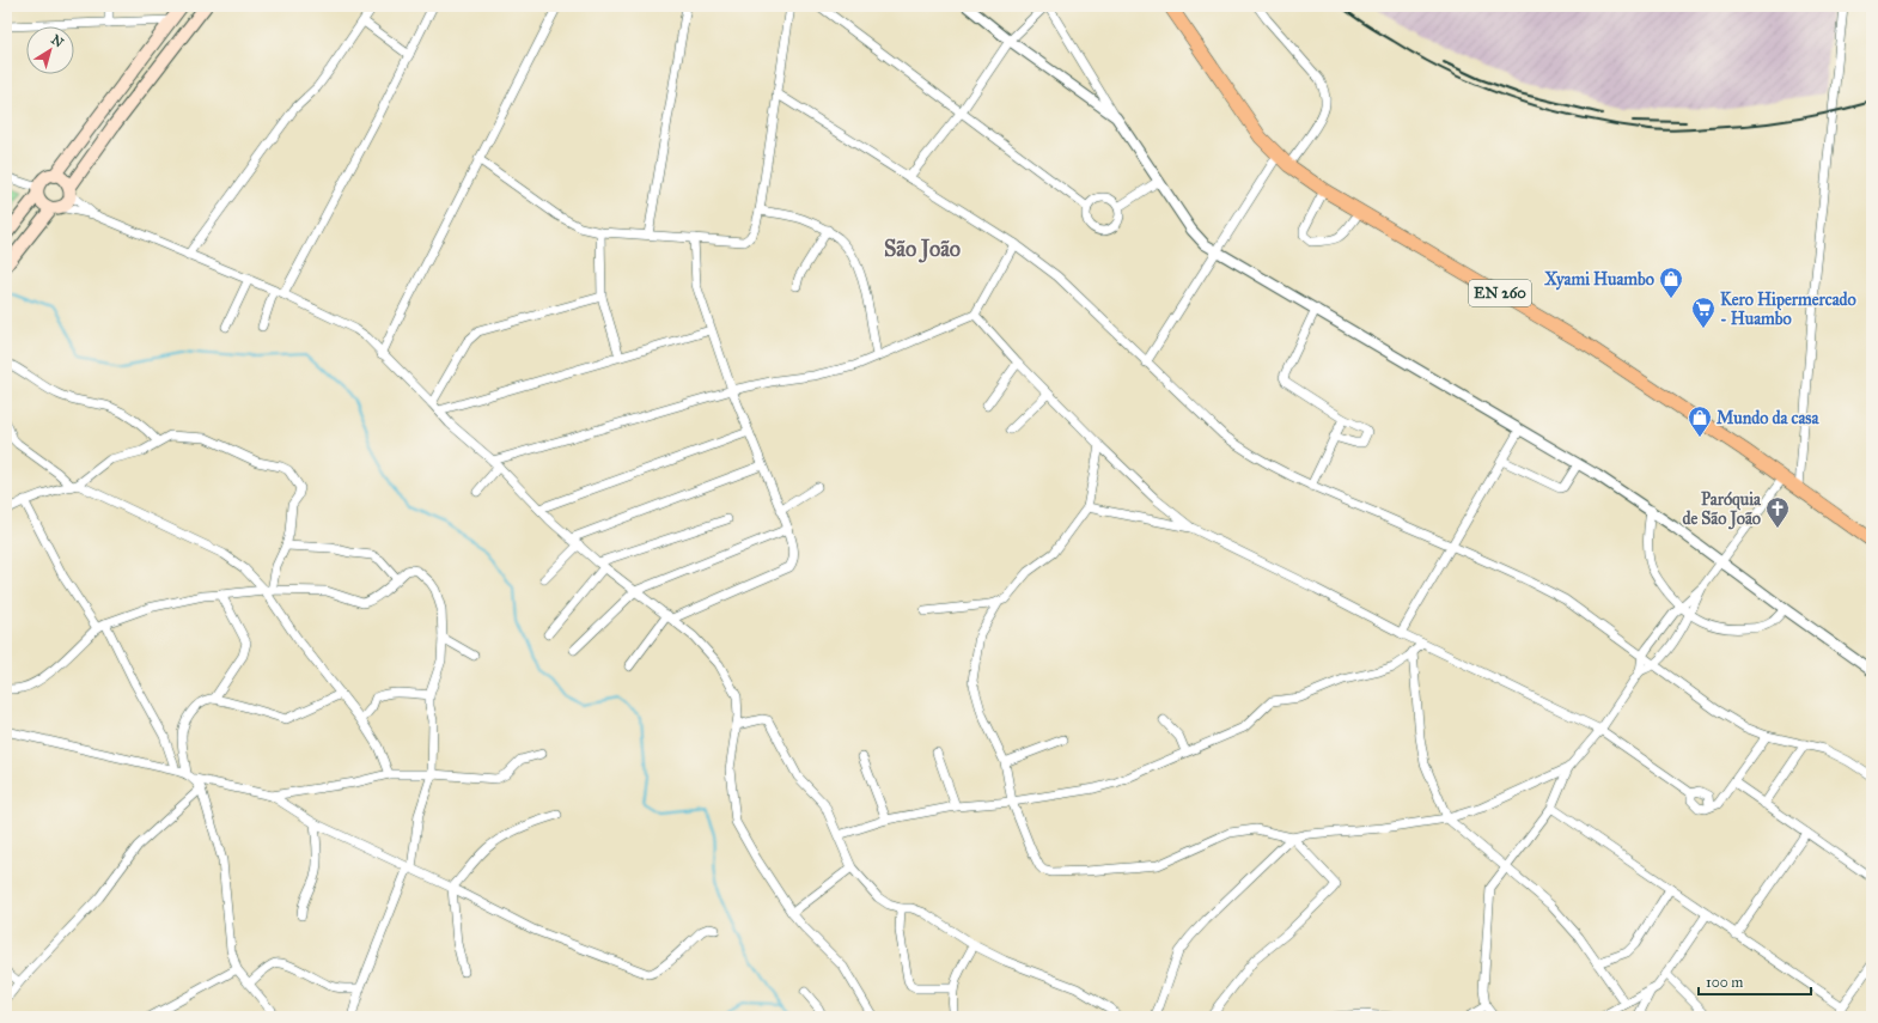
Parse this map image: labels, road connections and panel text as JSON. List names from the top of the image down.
{
  "streets": {
    "main road": ["EN 260"]
  },
  "districts": ["São João"],
  "places": {
    "shop": ["Xyami Huambo", "Mundo da casa"],
    "supermarket": ["Kero Hipermercado - Huambo"],
    "church": ["Paróquia de São João"]
  },
  "scale_bar": "100 m",
  "north": "top right"
}
